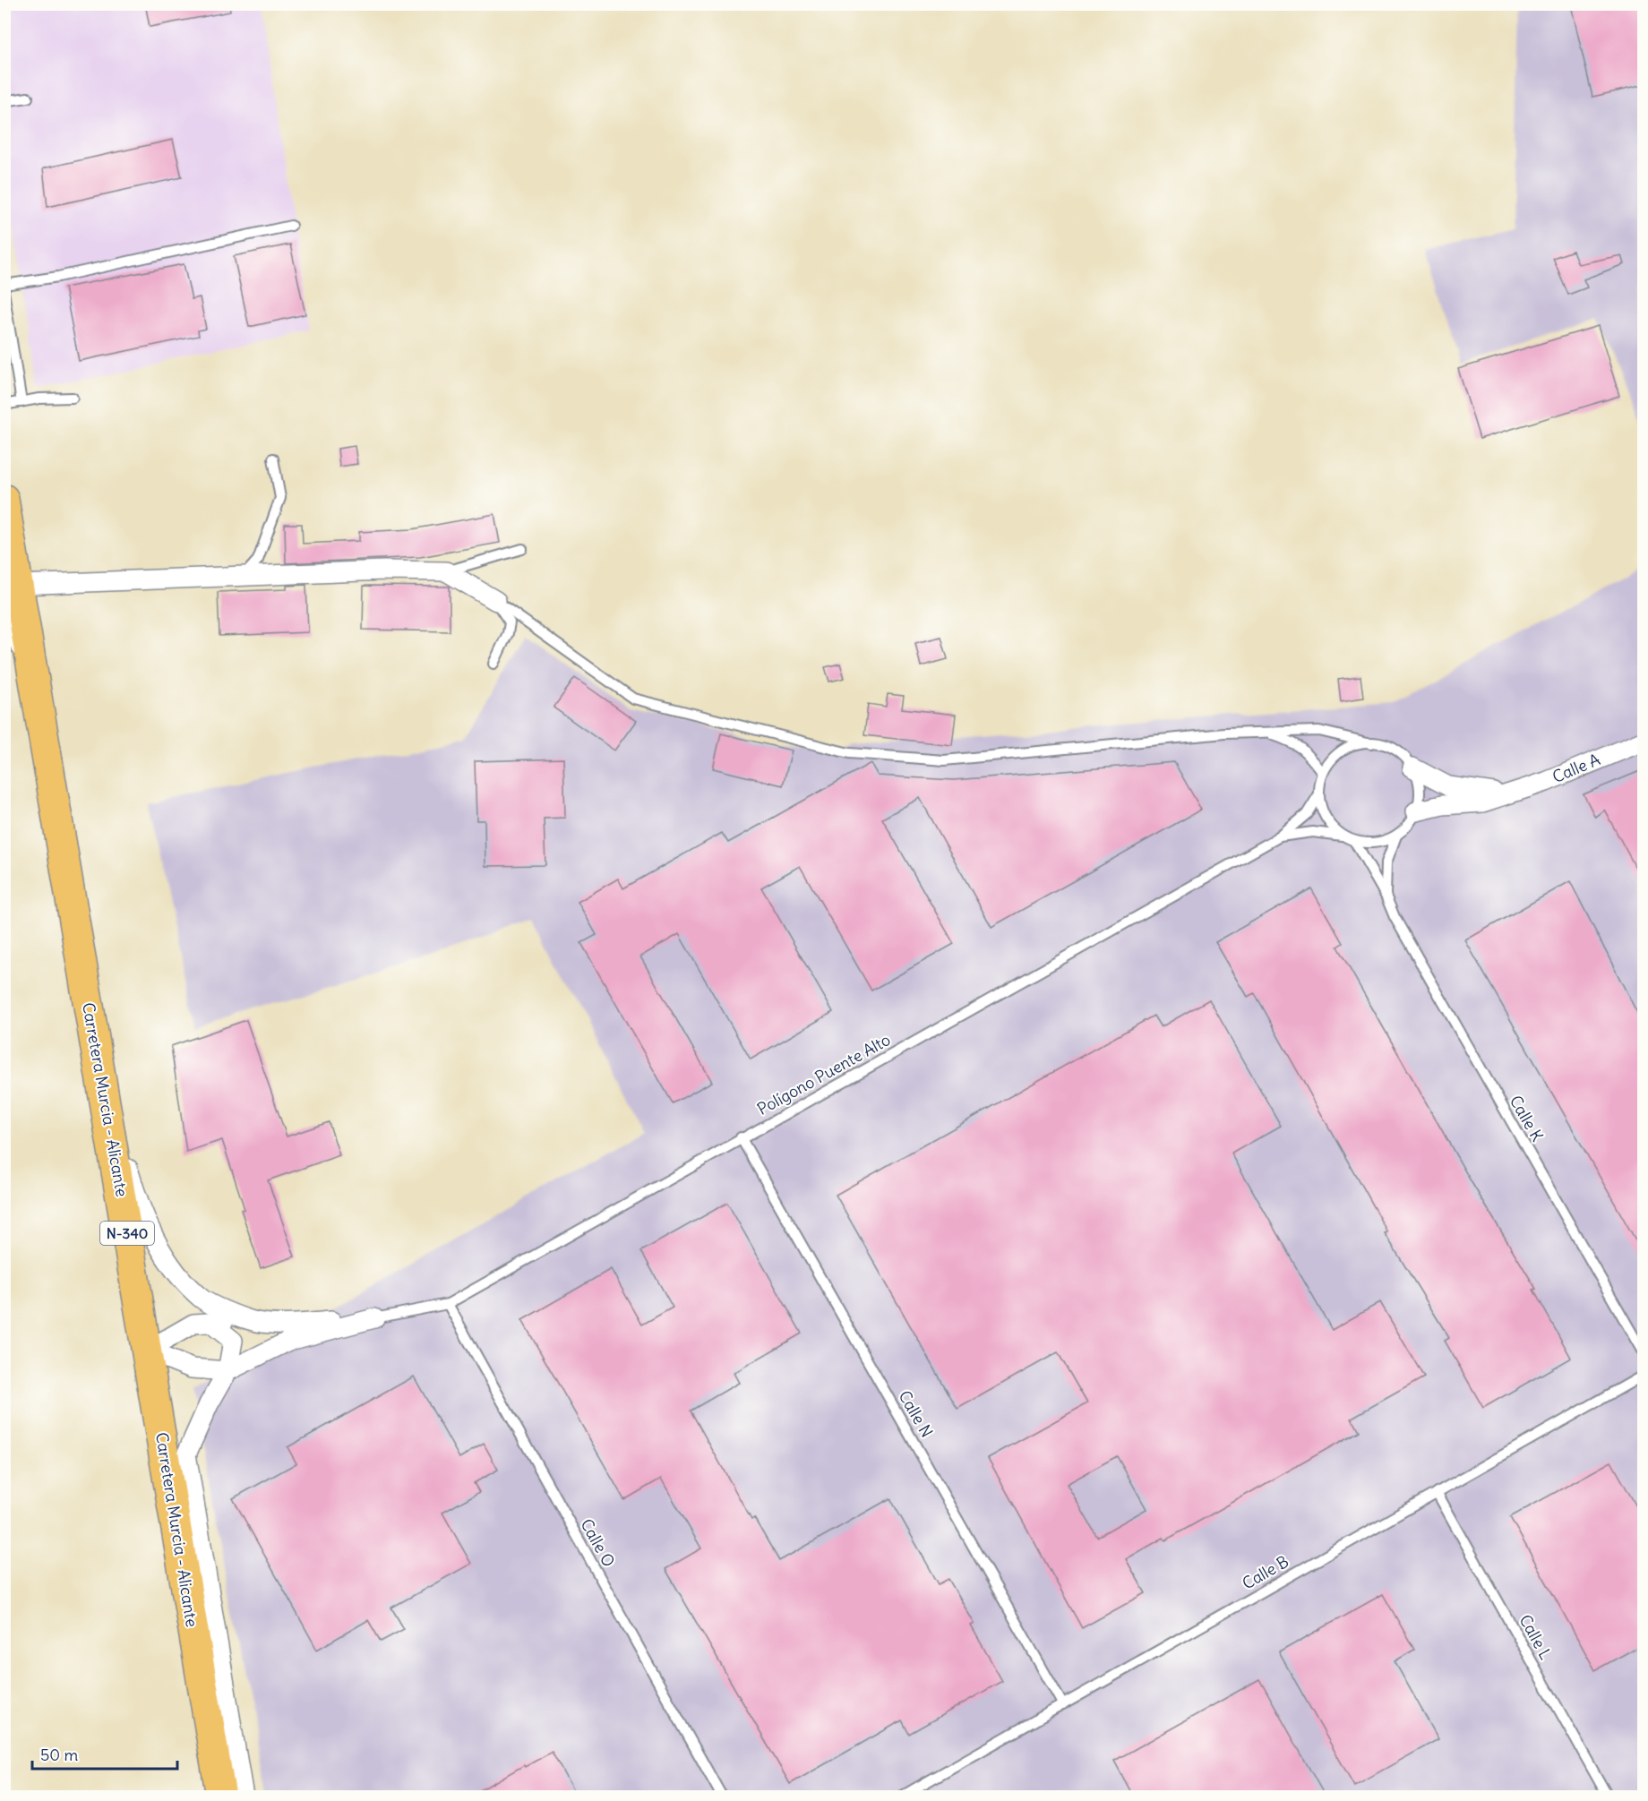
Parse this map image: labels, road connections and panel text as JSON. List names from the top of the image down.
{
  "streets": {
    "highway": ["Carretera Murcia - Alicante", "N-340"],
    "street": ["Calle A"],
    "lane": [
      "Polígono Puente Alto",
      "Calle K",
      "Calle N",
      "Calle O",
      "Calle B",
      "Calle L"
    ]
  },
  "crossings": [
    ["Calle A", "Polígono Puente Alto"],
    ["Calle A", "Calle K"],
    ["Polígono Puente Alto", "Calle K"],
    ["Polígono Puente Alto", "Calle N"],
    ["Polígono Puente Alto", "Calle O"],
    ["Calle N", "Calle B"],
    ["Calle B", "Calle L"]
  ],
  "scale_bar": "50 m"
}
